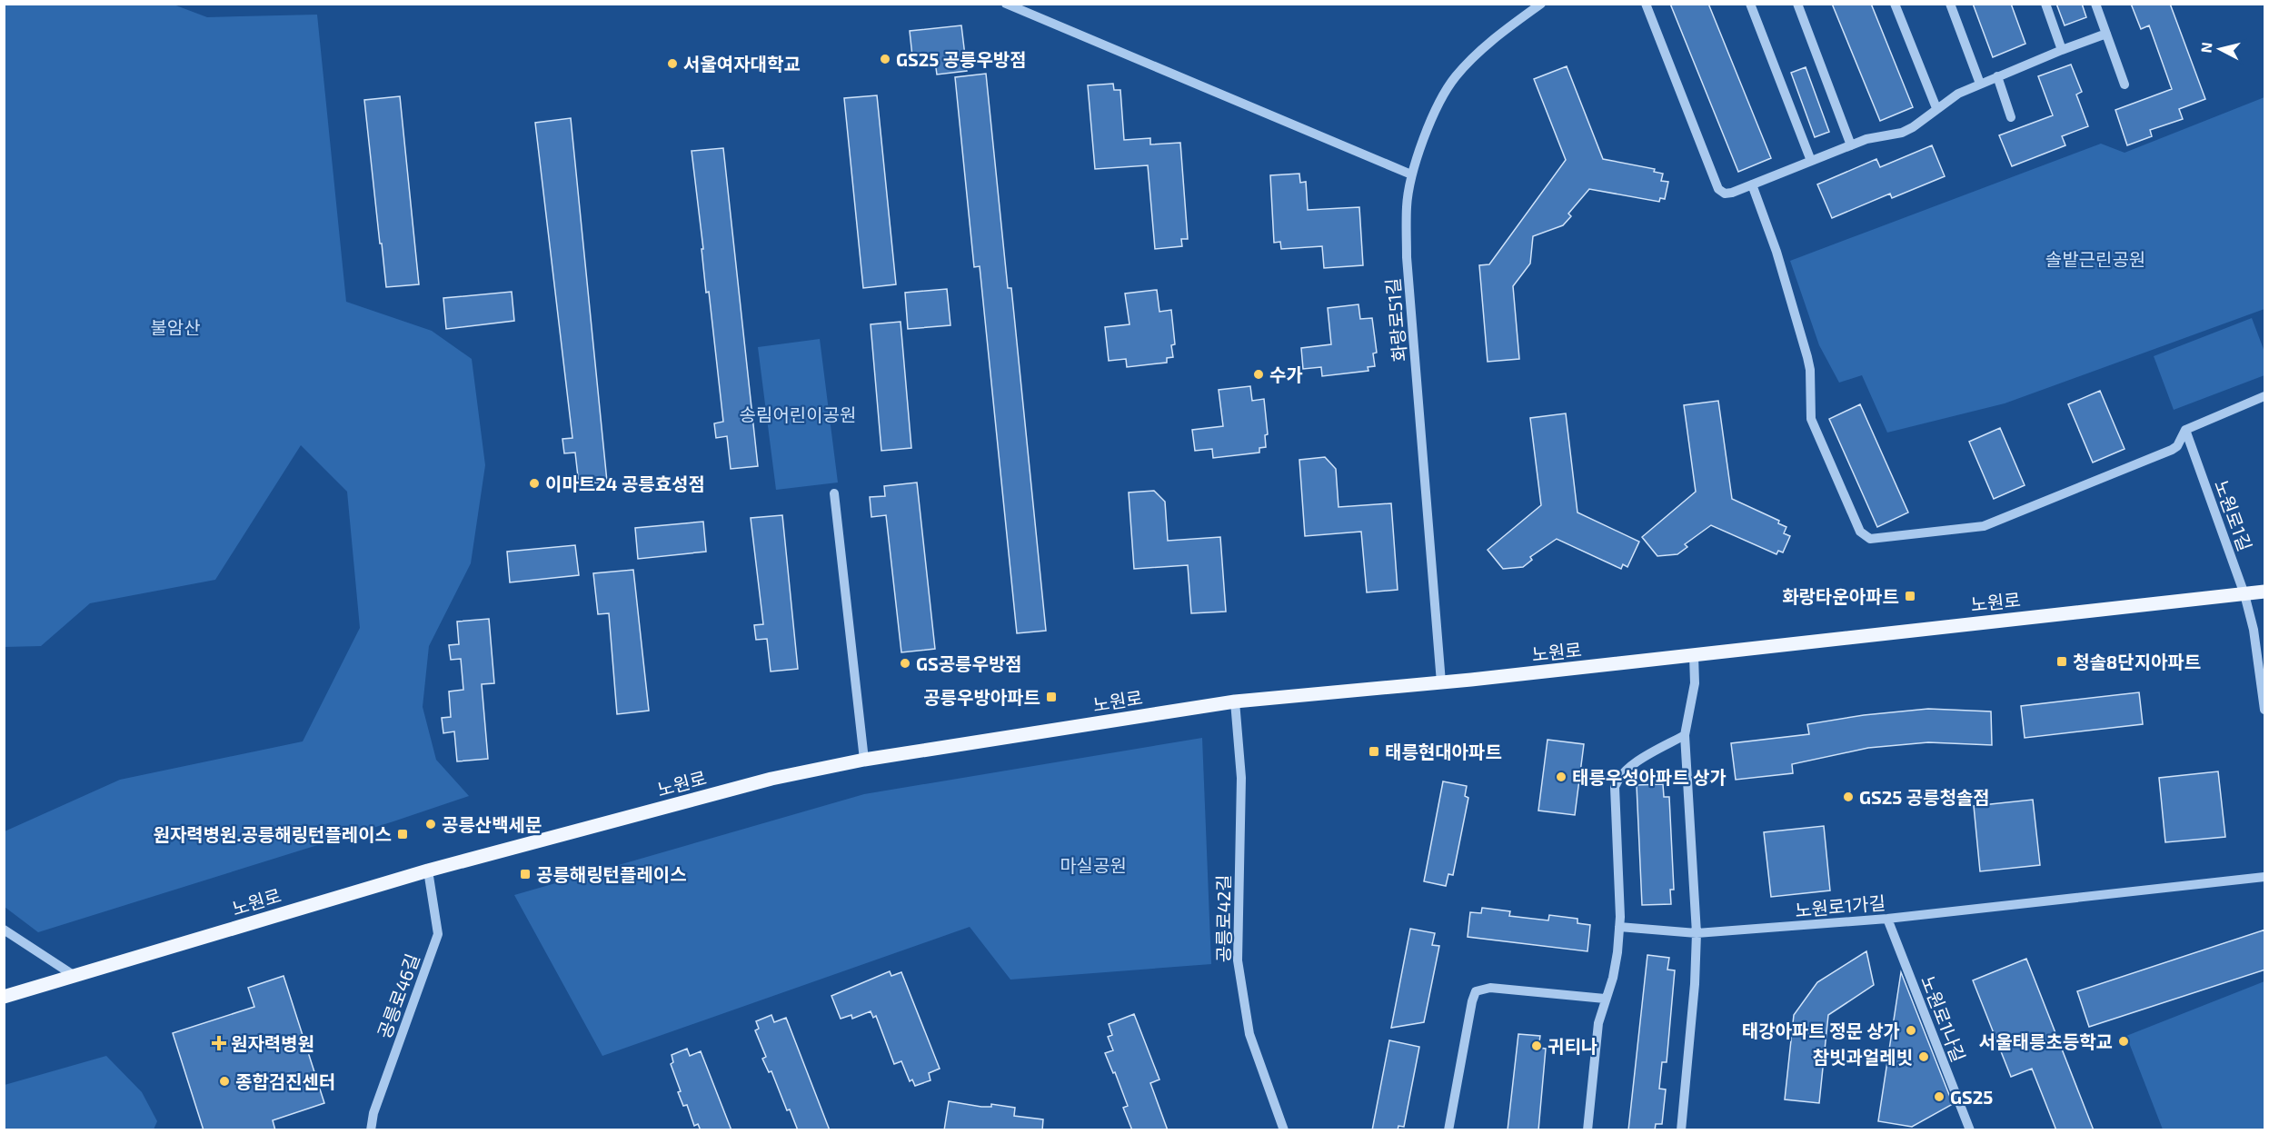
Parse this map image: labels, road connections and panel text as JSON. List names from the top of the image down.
{
  "streets": {
    "main road": ["노원로"],
    "street": [
      "화랑로51길",
      "노원로1길",
      "노원로1가길",
      "공릉로42길",
      "공릉로46길",
      "노원로1나길"
    ]
  },
  "crossings": [
    ["화랑로51길", "노원로"],
    ["노원로1길", "노원로"],
    ["노원로", "공릉로42길"],
    ["노원로", "공릉로46길"],
    ["노원로1가길", "노원로1나길"]
  ],
  "parks": [
    "솔밭근린공원",
    "불암산",
    "송림어린이공원",
    "마실공원"
  ],
  "places": {
    "other": [
      "GS25 공릉우방점",
      "서울여자대학교",
      "수가",
      "이마트24 공릉효성점",
      "GS공릉우방점",
      "태릉우성아파트 상가",
      "GS25 공릉청솔점",
      "공릉산백세문",
      "태강아파트 정문 상가",
      "서울태릉초등학교",
      "귀티나",
      "참빗과얼레빗",
      "종합검진센터",
      "GS25"
    ],
    "transit": [
      "화랑타운아파트",
      "청솔8단지아파트",
      "공릉우방아파트",
      "태릉현대아파트",
      "원자력병원.공릉해링턴플레이스",
      "공릉해링턴플레이스"
    ],
    "health": ["원자력병원"]
  },
  "north": "left"
}
